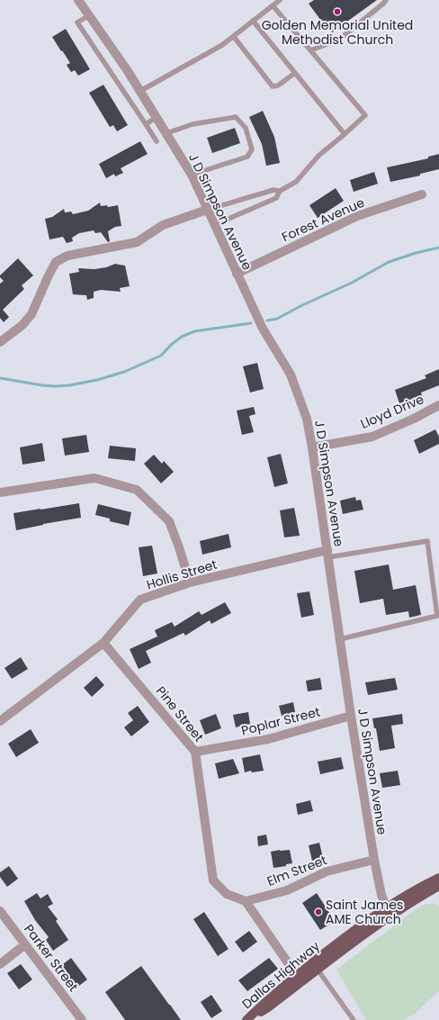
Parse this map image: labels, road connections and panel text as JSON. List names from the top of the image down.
{
  "streets": {
    "main road": ["Dallas Highway"],
    "street": [
      "J D Simpson Avenue",
      "Forest Avenue",
      "Lloyd Drive",
      "Hollis Street",
      "Pine Street",
      "Poplar Street",
      "Elm Street",
      "Parker Street"
    ]
  },
  "crossings": [
    ["J D Simpson Avenue", "Forest Avenue"],
    ["J D Simpson Avenue", "Lloyd Drive"],
    ["J D Simpson Avenue", "Hollis Street"],
    ["J D Simpson Avenue", "Poplar Street"],
    ["J D Simpson Avenue", "Elm Street"],
    ["J D Simpson Avenue", "Dallas Highway"],
    ["Hollis Street", "Pine Street"],
    ["Pine Street", "Poplar Street"],
    ["Pine Street", "Elm Street"]
  ],
  "places": ["Golden Memorial United Methodist Church", "Saint James AME Church"]
}
